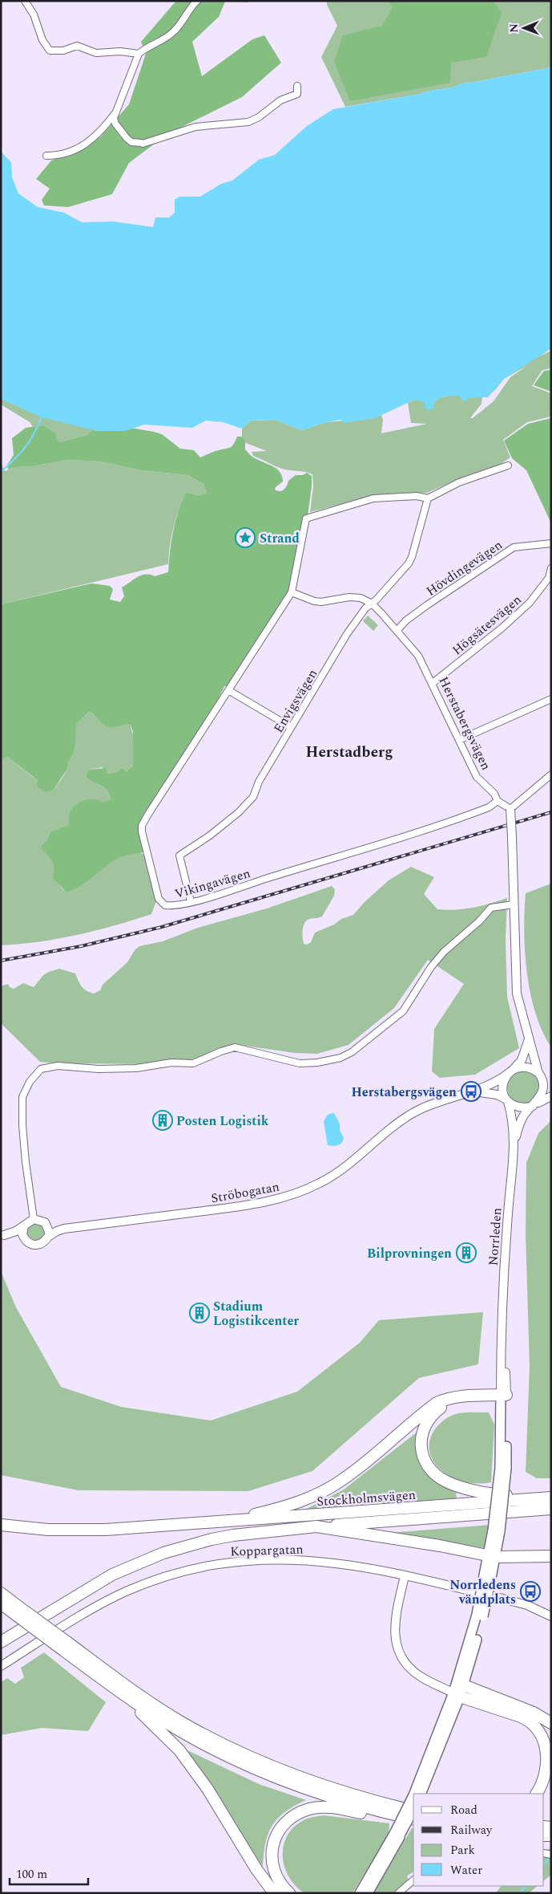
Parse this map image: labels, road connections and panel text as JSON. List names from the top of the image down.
{
  "streets": {
    "highway": ["Stockholmsvägen"],
    "street": [
      "Hövdingevägen",
      "Högsätesvägen",
      "Envigsvägen",
      "Herstabergsvägen",
      "Vikingavägen",
      "Ströbogatan",
      "Norrleden",
      "Koppargatan"
    ]
  },
  "crossings": [
    ["Hövdingevägen", "Herstabergsvägen"],
    ["Högsätesvägen", "Herstabergsvägen"],
    ["Envigsvägen", "Herstabergsvägen"],
    ["Envigsvägen", "Vikingavägen"],
    ["Herstabergsvägen", "Vikingavägen"]
  ],
  "districts": ["Herstadberg"],
  "places": {
    "place": ["Strand"],
    "bus stop": ["Herstabergsvägen", "Norrledens vändplats"],
    "building": ["Posten Logistik", "Bilprovningen", "Stadium Logistikcenter"]
  },
  "legend": [
    "Road",
    "Railway",
    "Park",
    "Water"
  ],
  "scale_bar": "100 m",
  "north": "left"
}
